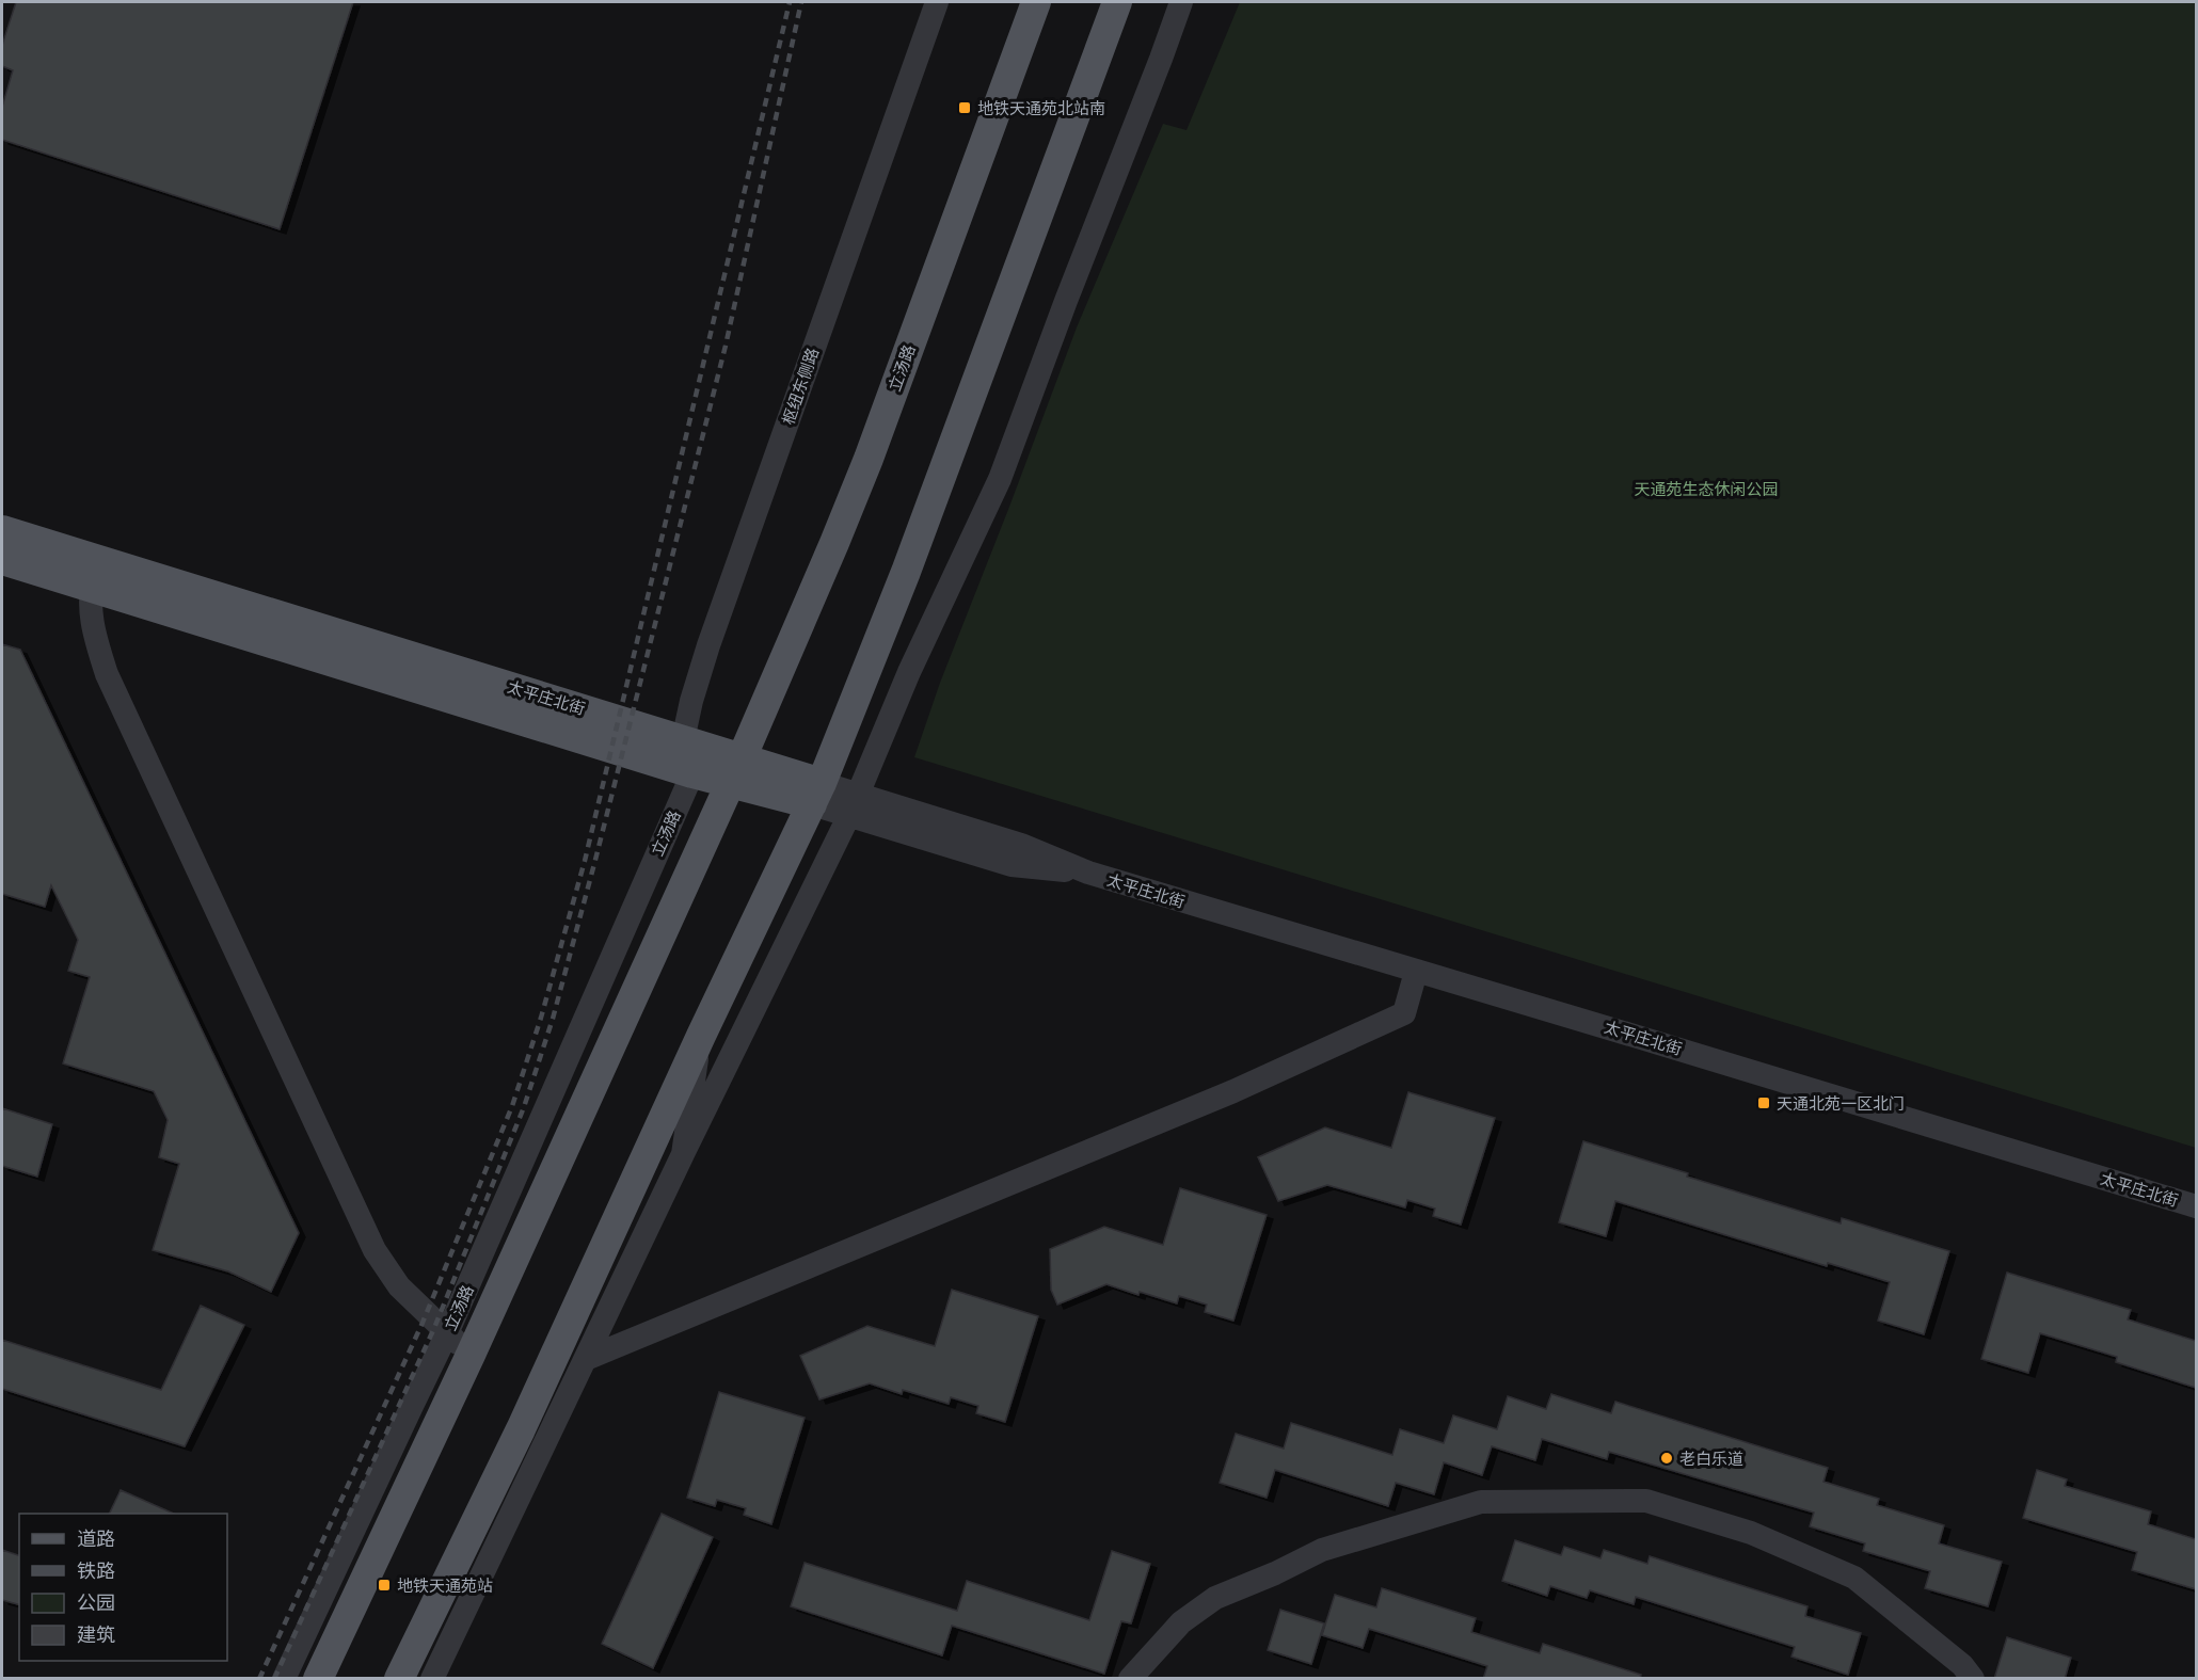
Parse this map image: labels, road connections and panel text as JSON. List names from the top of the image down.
{
  "streets": {
    "main road": ["立汤路", "太平庄北街"],
    "street": ["枢纽东侧路"]
  },
  "crossings": [
    ["立汤路", "枢纽东侧路"],
    ["立汤路", "太平庄北街"],
    ["枢纽东侧路", "太平庄北街"]
  ],
  "parks": ["天通苑生态休闲公园"],
  "places": {
    "transit": ["地铁天通苑北站南", "天通北苑一区北门", "地铁天通苑站"],
    "other": ["老白乐道"]
  },
  "legend": [
    "道路",
    "铁路",
    "公园",
    "建筑"
  ]
}
